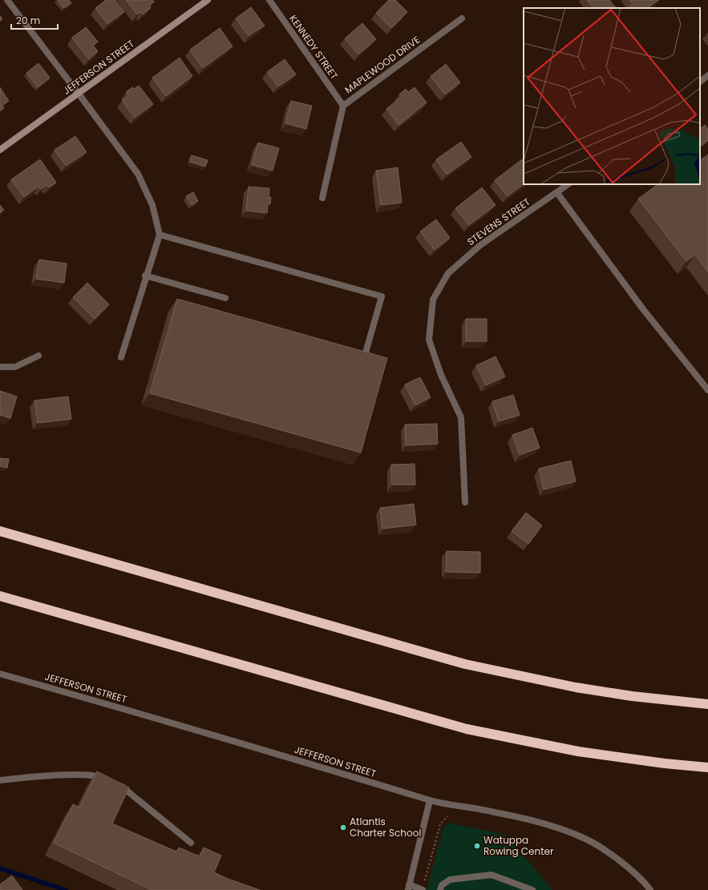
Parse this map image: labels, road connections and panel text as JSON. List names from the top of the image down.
{
  "streets": {
    "street": [
      "KENNEDY STREET",
      "MAPLEWOOD DRIVE",
      "JEFFERSON STREET",
      "STEVENS STREET"
    ]
  },
  "crossings": [
    ["KENNEDY STREET", "MAPLEWOOD DRIVE"]
  ],
  "places": ["Atlantis Charter School", "Watuppa Rowing Center"],
  "scale_bar": "20 m"
}
